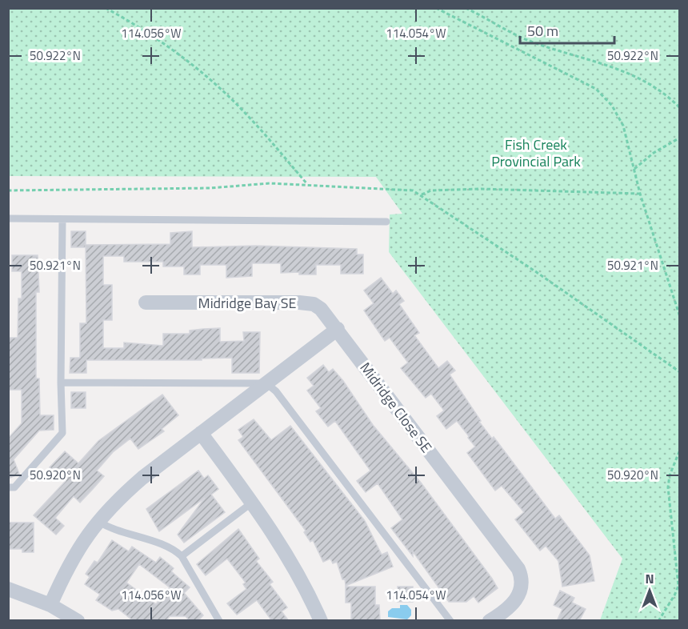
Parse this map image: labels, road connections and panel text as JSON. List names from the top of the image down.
{
  "streets": {
    "street": ["Midridge Bay SE", "Midridge Close SE"]
  },
  "crossings": [
    ["Midridge Bay SE", "Midridge Close SE"]
  ],
  "parks": ["Fish Creek Provincial Park"],
  "scale_bar": "50 m",
  "north": "top",
  "coordinates": [
    "114.056°W",
    "114.054°W",
    "50.922°N",
    "50.921°N",
    "50.920°N"
  ]
}
